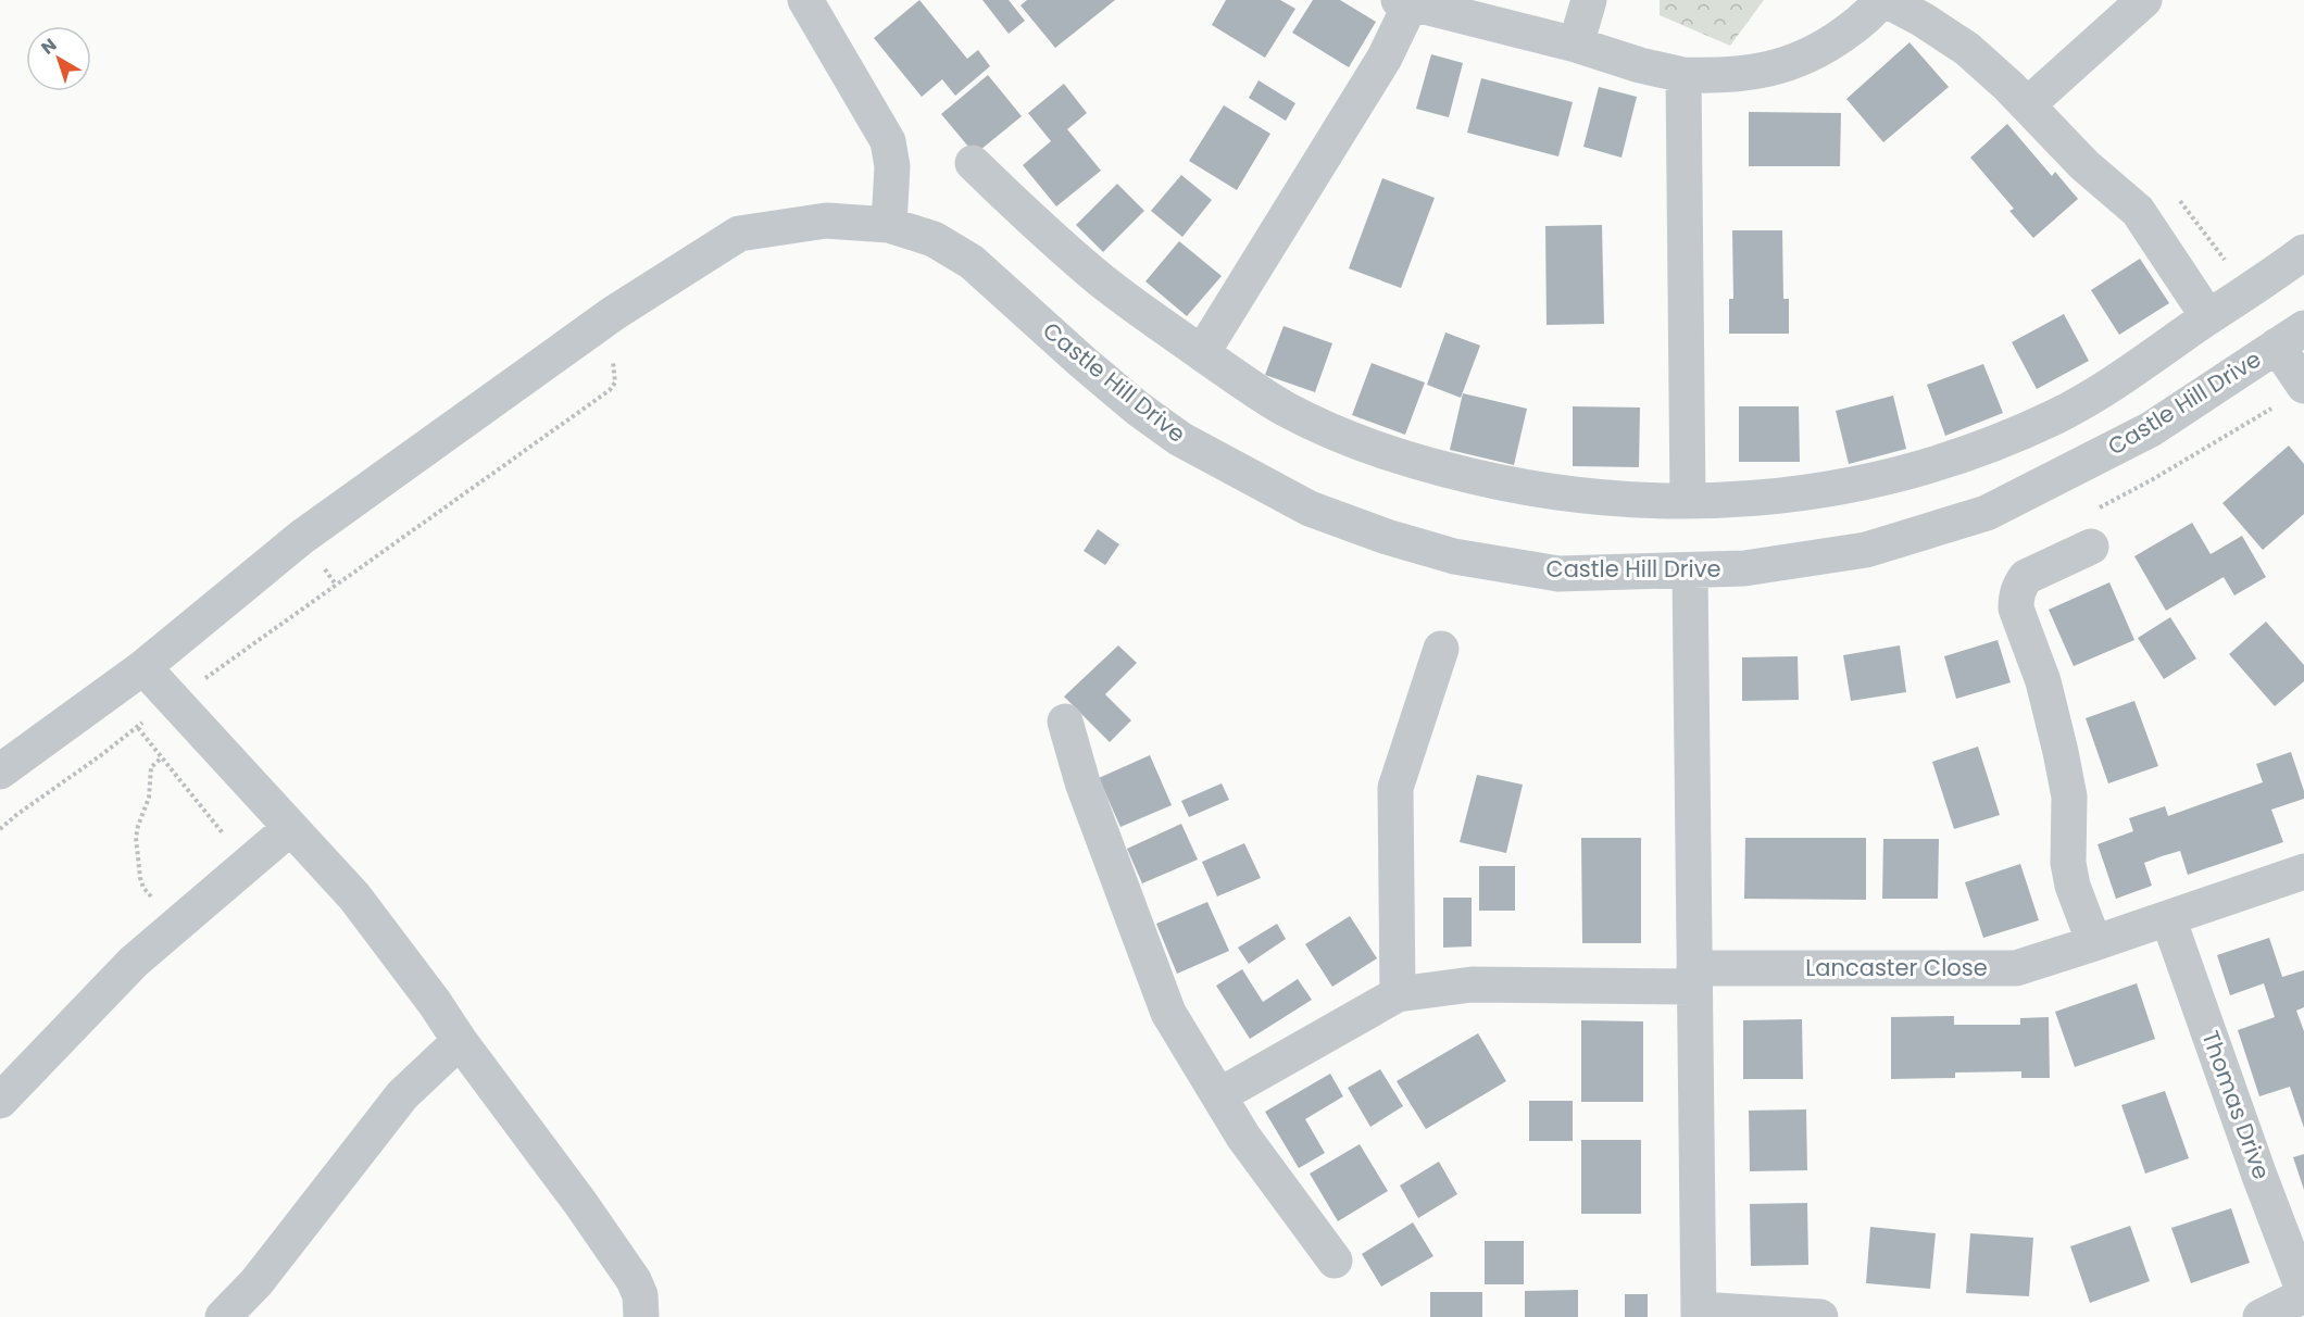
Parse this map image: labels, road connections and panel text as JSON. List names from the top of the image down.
{
  "streets": {
    "street": ["Castle Hill Drive", "Lancaster Close", "Thomas Drive"]
  },
  "crossings": [
    ["Lancaster Close", "Thomas Drive"]
  ],
  "north": "top left"
}
